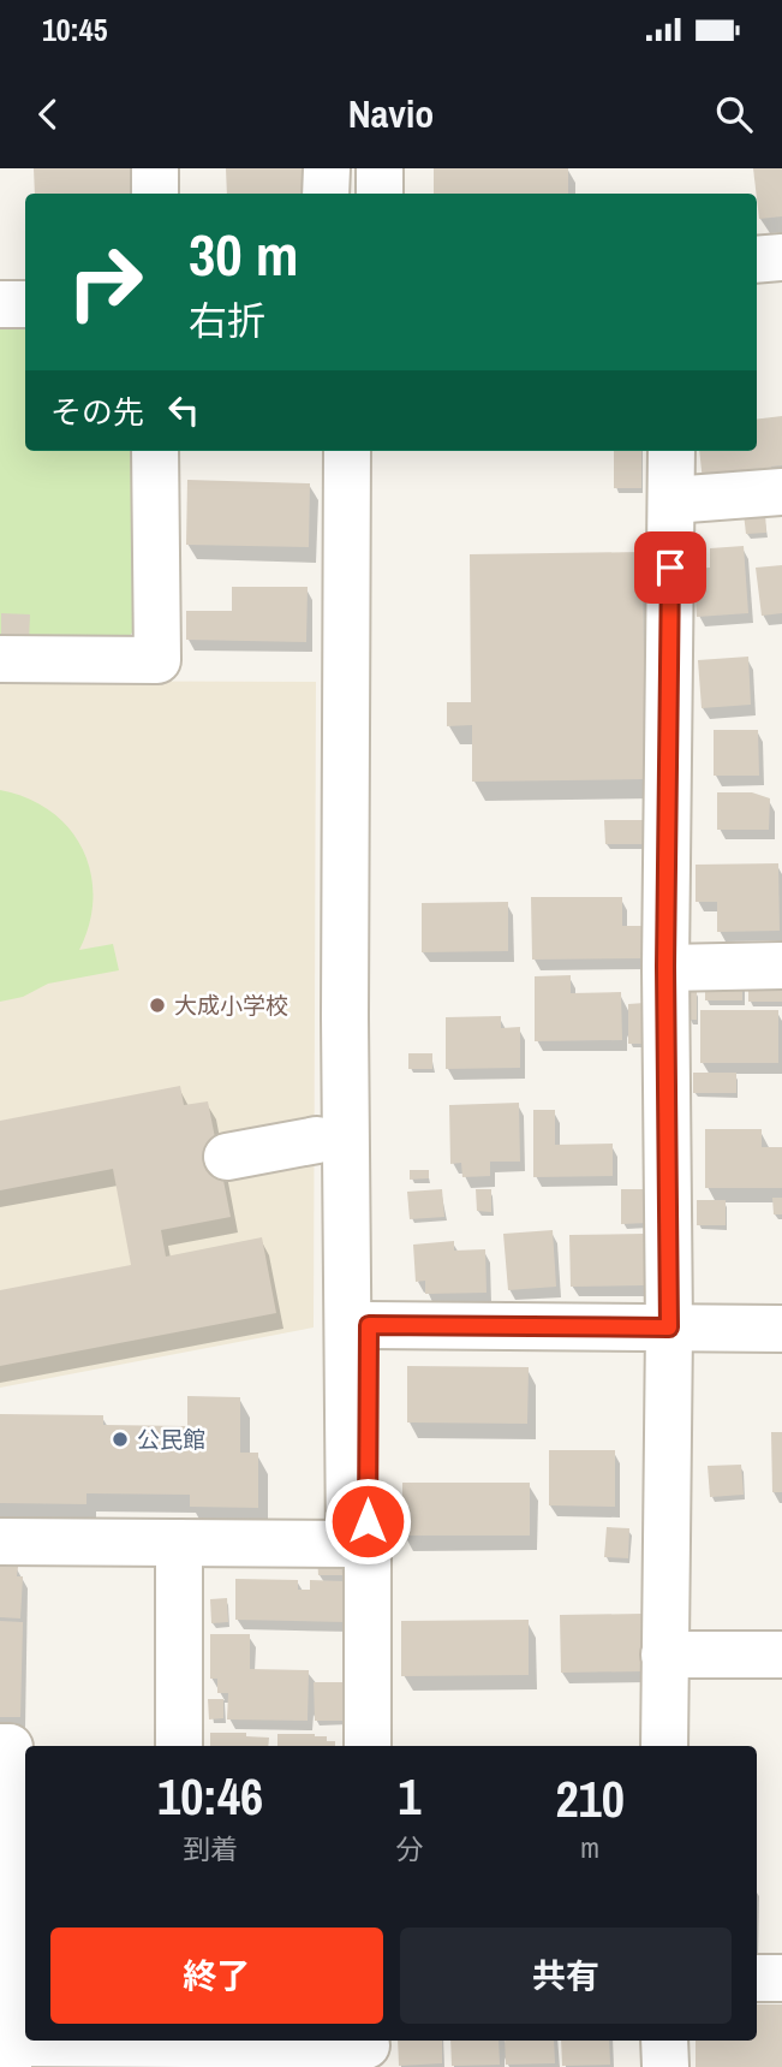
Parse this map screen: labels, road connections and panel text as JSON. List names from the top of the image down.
{
  "places": ["大成小学校", "公民館"],
  "page": {
    "status": "10:45",
    "header": "Navio",
    "turn": ["30 m", "右折"],
    "then": "その先",
    "eta": [
      "10:46",
      "到着",
      "1",
      "分",
      "210",
      "m"
    ],
    "buttons": ["終了", "共有"]
  }
}
